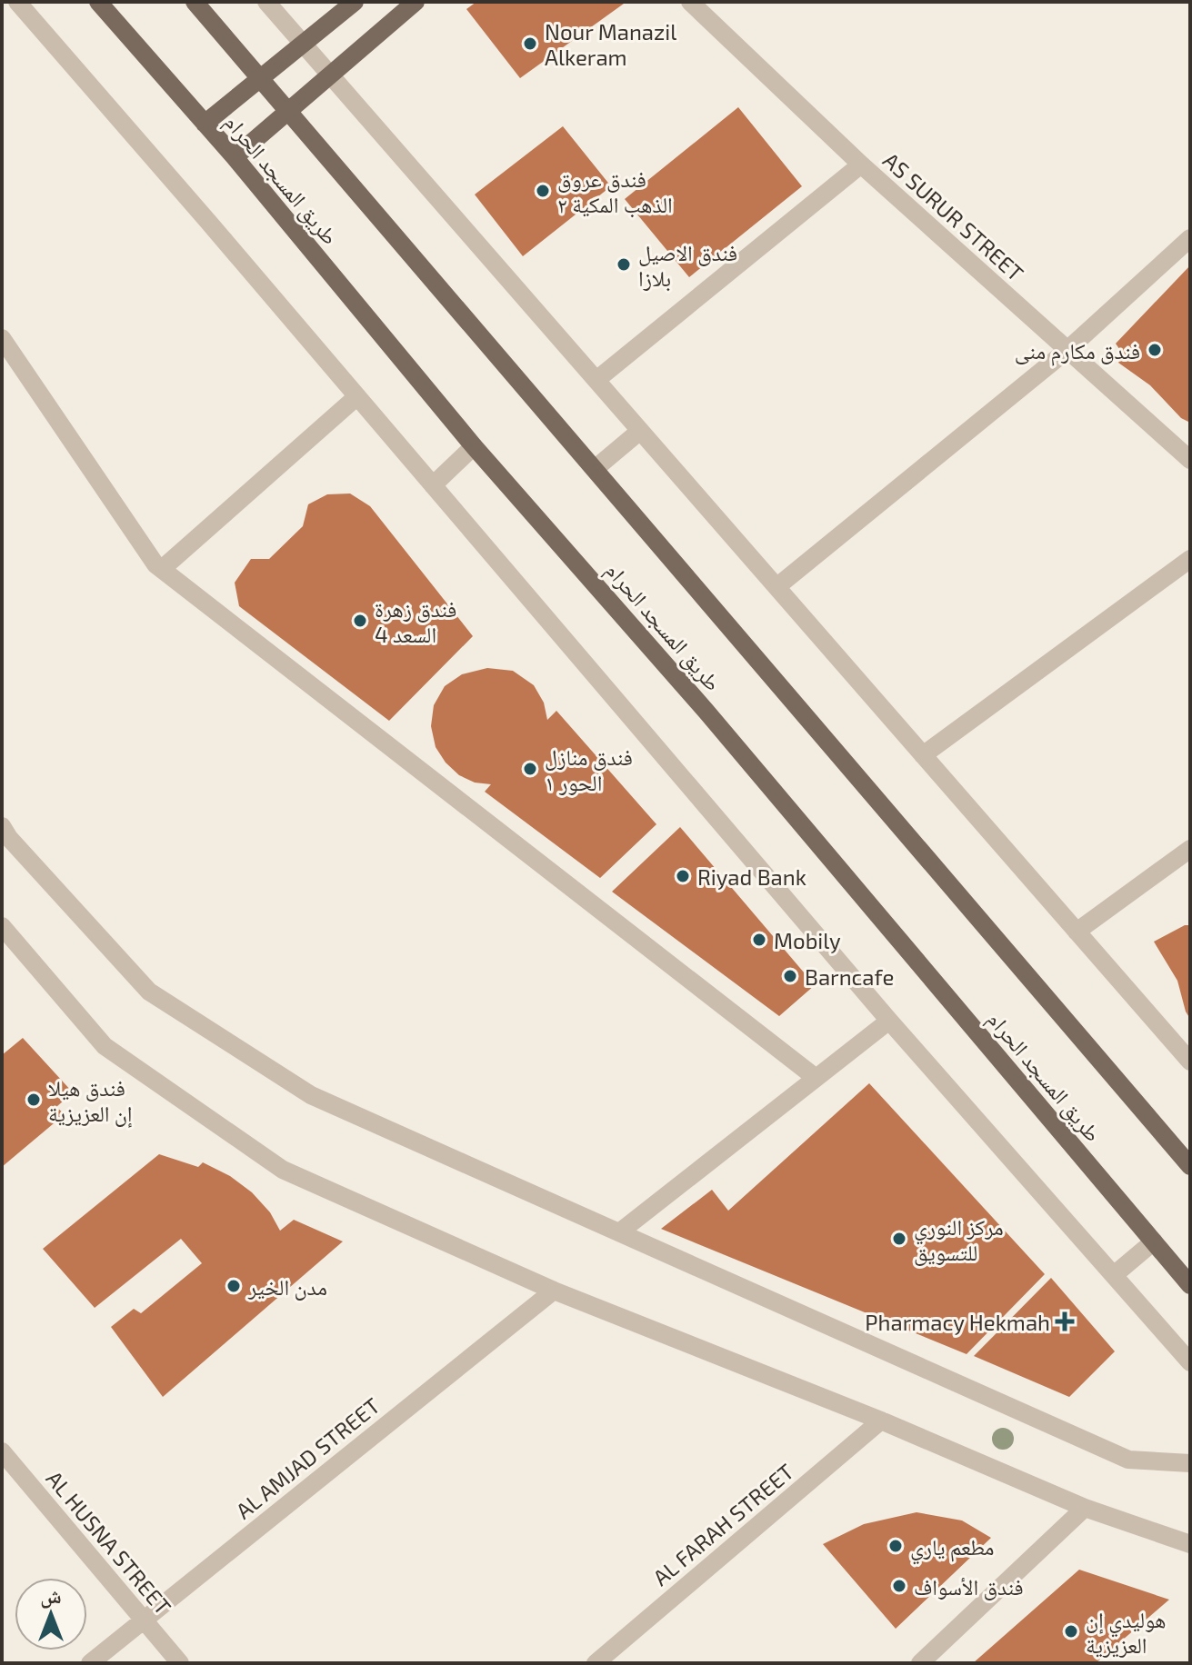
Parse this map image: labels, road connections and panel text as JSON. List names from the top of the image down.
{
  "streets": {
    "main road": ["طريق المسجد الحرام"],
    "street": [
      "AS SURUR STREET",
      "AL AMJAD STREET",
      "AL FARAH STREET",
      "AL HUSNA STREET"
    ]
  },
  "crossings": [
    ["AL AMJAD STREET", "AL HUSNA STREET"]
  ],
  "places": {
    "other": [
      "Nour Manazil Alkeram",
      "فندق عروق الذهب المكية ٢",
      "فندق الاصيل بلازا",
      "فندق مكارم منى",
      "فندق زهرة السعد 4",
      "فندق منازل الحور ١",
      "Riyad Bank",
      "Mobily",
      "Barncafe",
      "فندق هيلا إن العزيزية",
      "مركز النوري للتسويق",
      "مدن الخير",
      "مطعم ياري",
      "فندق الأسواف",
      "هوليدي إن العزيزية"
    ],
    "health": ["Pharmacy Hekmah"]
  },
  "north": "top"
}
